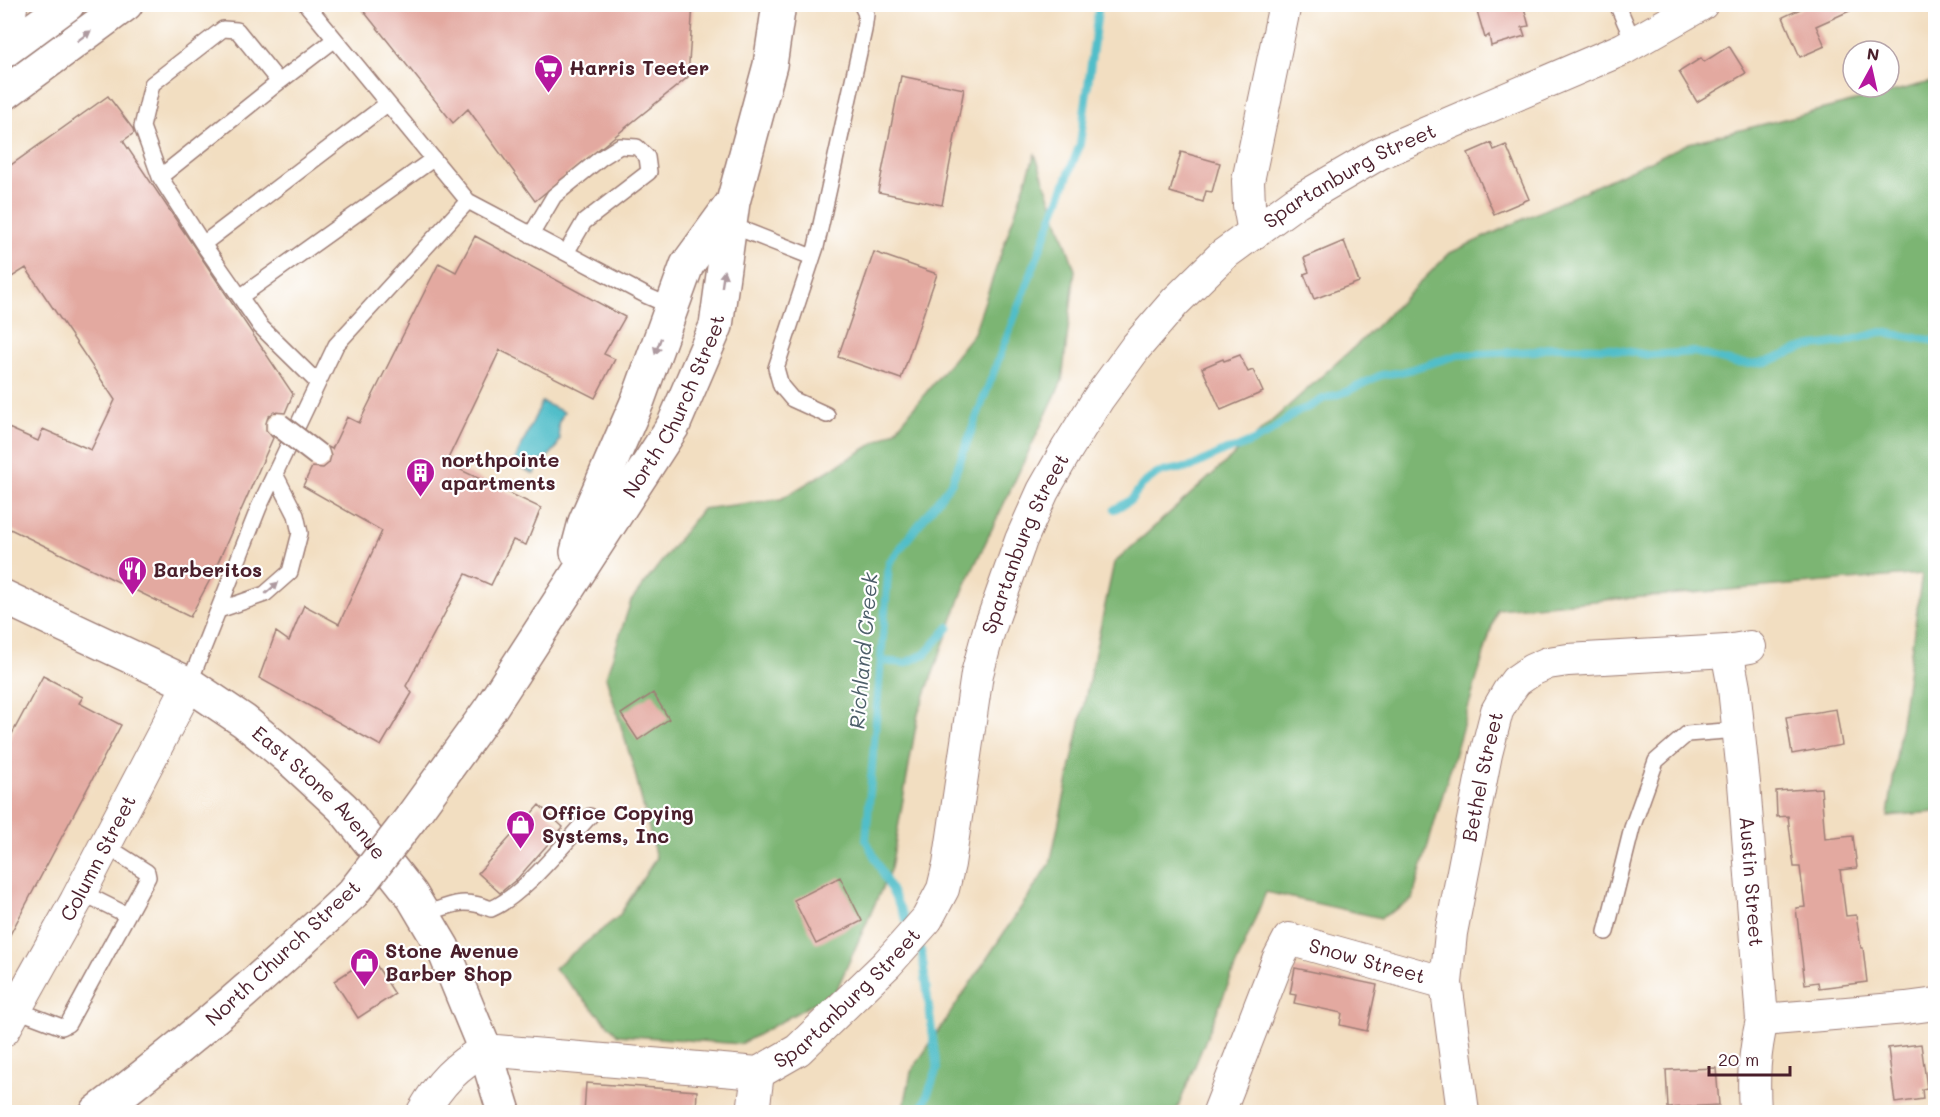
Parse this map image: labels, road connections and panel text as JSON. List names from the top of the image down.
{
  "streets": {
    "main road": ["North Church Street", "East Stone Avenue"],
    "street": [
      "Spartanburg Street",
      "Bethel Street",
      "Column Street",
      "Austin Street",
      "Snow Street"
    ]
  },
  "crossings": [
    ["Spartanburg Street", "East Stone Avenue"],
    ["Bethel Street", "Austin Street"],
    ["Bethel Street", "Snow Street"],
    ["East Stone Avenue", "Column Street"]
  ],
  "water": ["Richland Creek"],
  "places": {
    "supermarket": ["Harris Teeter"],
    "building": ["northpointe apartments"],
    "restaurant": ["Barberitos"],
    "shop": ["Office Copying Systems, Inc", "Stone Avenue Barber Shop"]
  },
  "scale_bar": "20 m",
  "north": "top"
}
